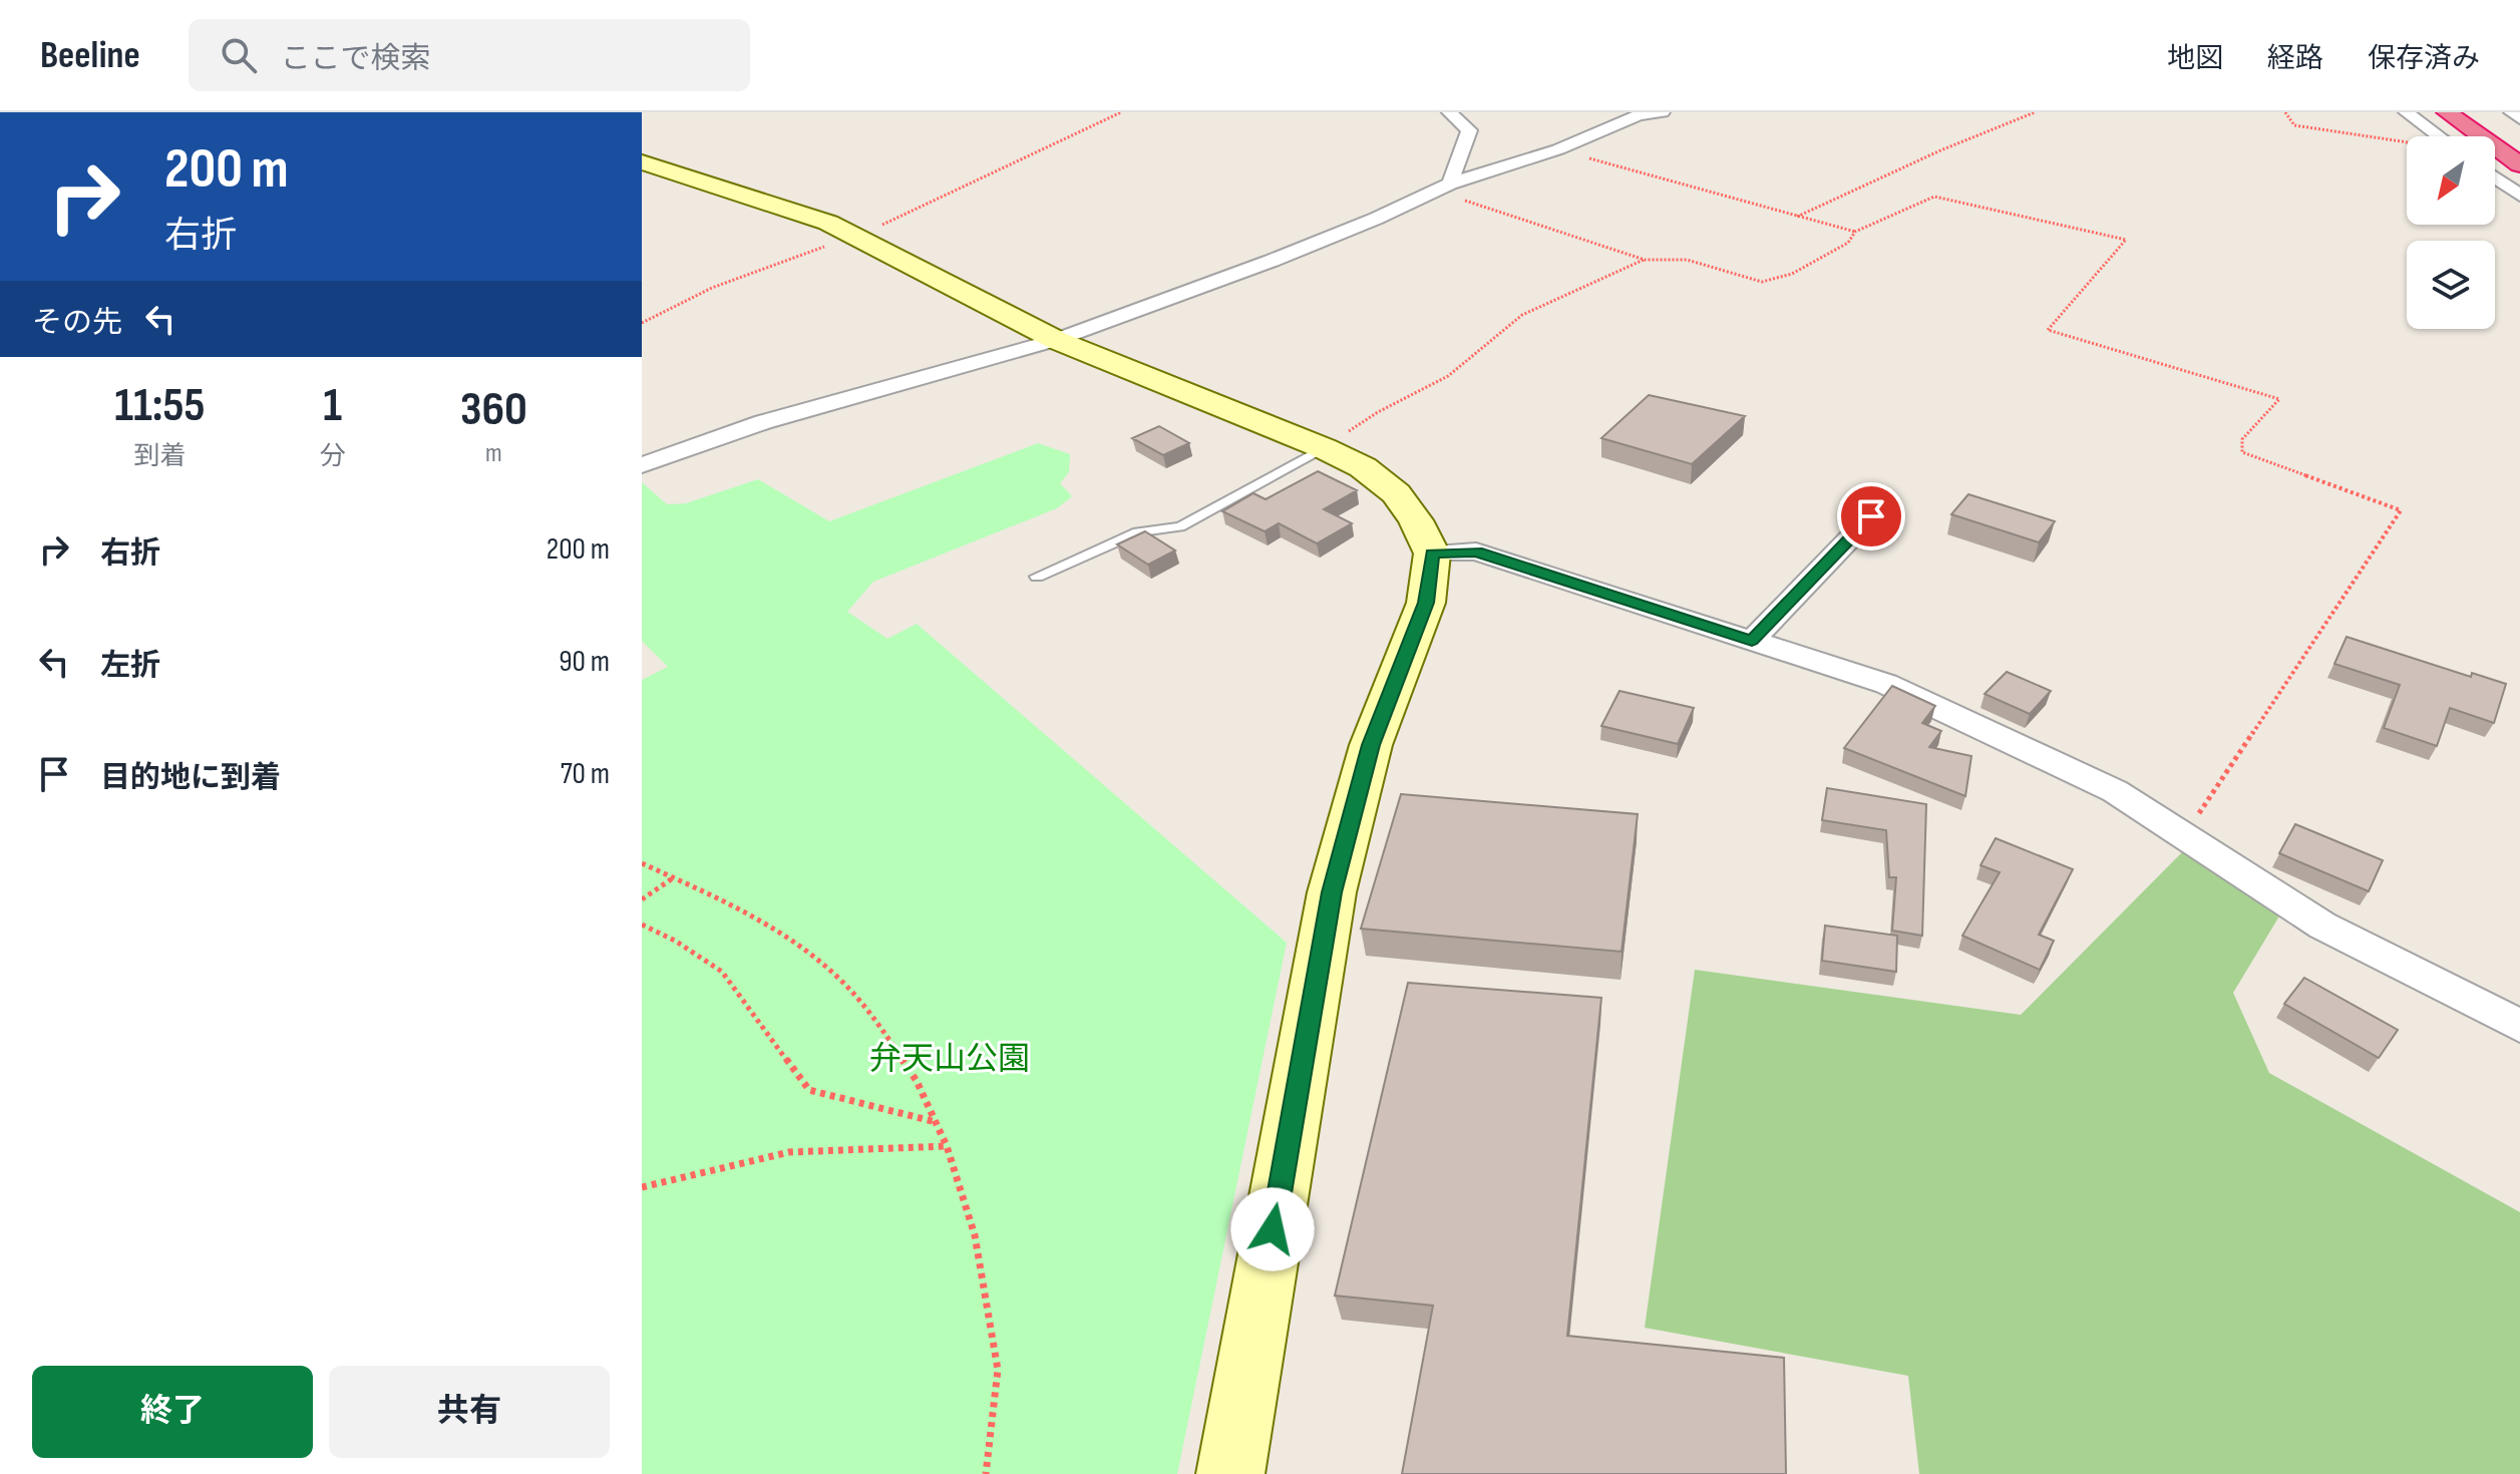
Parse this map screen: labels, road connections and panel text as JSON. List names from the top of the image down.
{
  "parks": ["弁天山公園"],
  "north": "bottom left",
  "page": {
    "header": "Beeline",
    "search": "ここで検索",
    "nav": ["地図", "経路", "保存済み"],
    "turn": ["200 m", "右折"],
    "then": "その先",
    "eta": [
      "11:55",
      "到着",
      "1",
      "分",
      "360",
      "m"
    ],
    "list": [
      {
        "name": "右折",
        "value": "200 m"
      },
      {
        "name": "左折",
        "value": "90 m"
      },
      {
        "name": "目的地に到着",
        "value": "70 m"
      }
    ],
    "buttons": ["終了", "共有"]
  }
}
